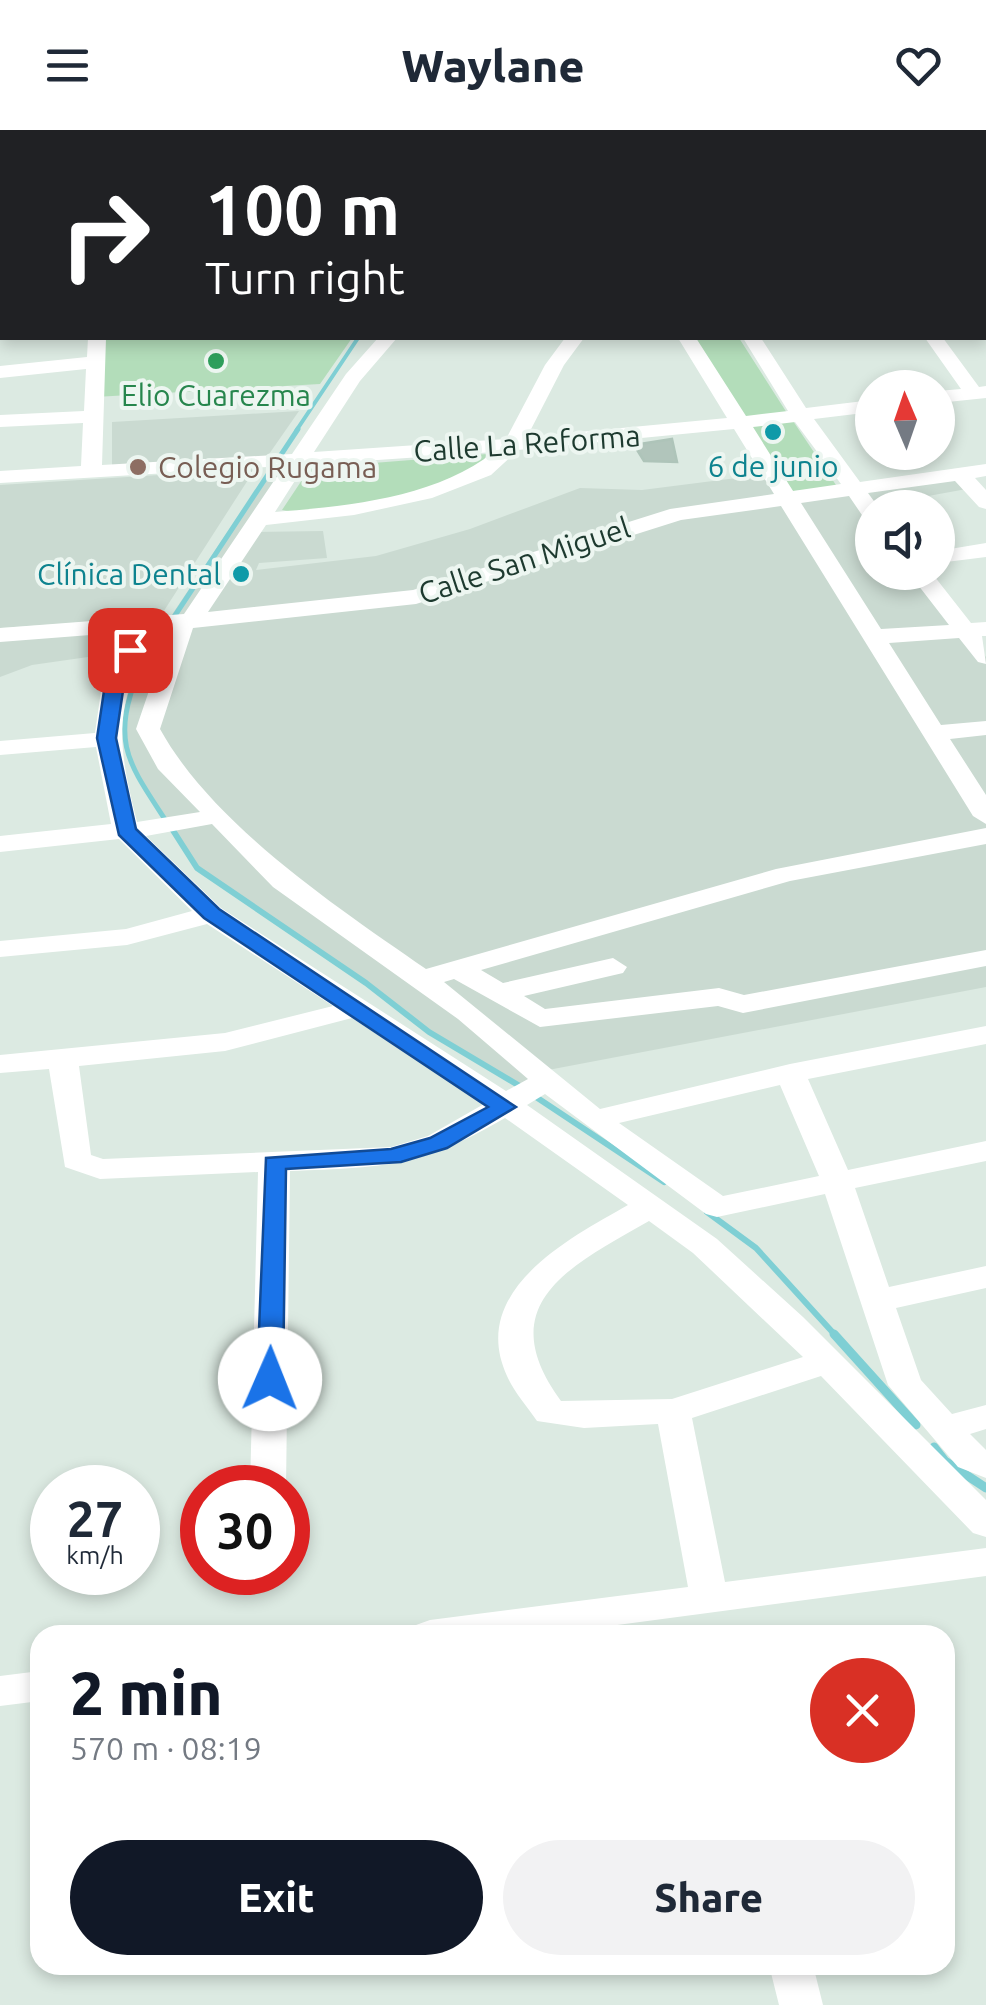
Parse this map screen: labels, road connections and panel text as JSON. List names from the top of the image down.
{
  "streets": {
    "street": ["Calle La Reforma", "Calle San Miguel"]
  },
  "places": [
    "Elio Cuarezma",
    "6 de junio",
    "Colegio Rugama",
    "Clínica Dental"
  ],
  "north": "top",
  "page": {
    "header": "Waylane",
    "turn": ["100 m", "Turn right"],
    "speed": "27 km/h",
    "limit": "30",
    "heading": ["2 min", "570 m · 08:19"],
    "buttons": ["Exit", "Share"]
  }
}
